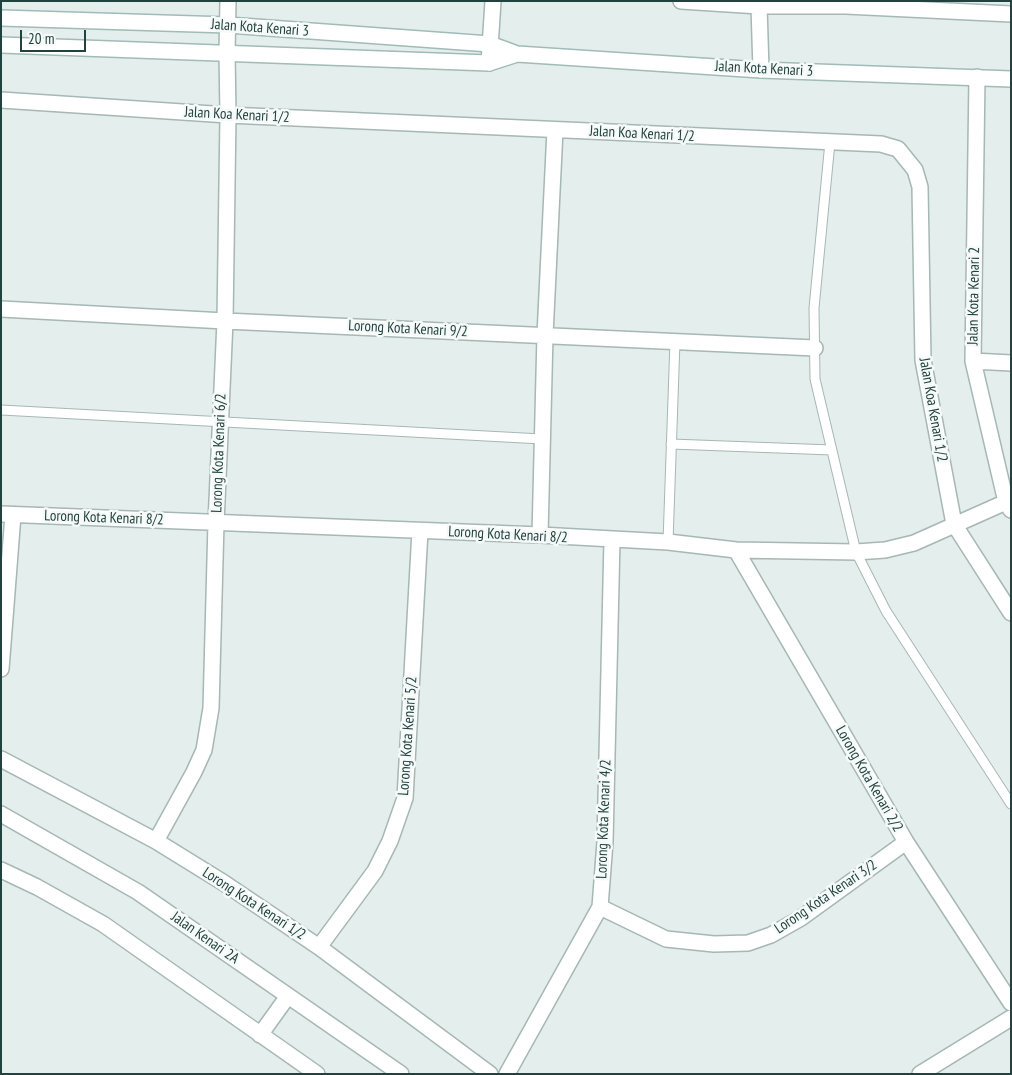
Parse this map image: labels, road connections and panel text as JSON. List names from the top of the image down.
{
  "streets": {
    "street": [
      "Jalan Kota Kenari 3",
      "Jalan Koa Kenari 1/2",
      "Jalan Kota Kenari 2",
      "Lorong Kota Kenari 9/2",
      "Lorong Kota Kenari 6/2",
      "Lorong Kota Kenari 8/2",
      "Lorong Kota Kenari 5/2",
      "Lorong Kota Kenari 2/2",
      "Lorong Kota Kenari 4/2",
      "Lorong Kota Kenari 3/2",
      "Lorong Kota Kenari 1/2",
      "Jalan Kenari 2A"
    ]
  },
  "crossings": [
    ["Jalan Kota Kenari 3", "Jalan Kota Kenari 2"],
    ["Jalan Kota Kenari 3", "Lorong Kota Kenari 6/2"],
    ["Jalan Koa Kenari 1/2", "Lorong Kota Kenari 6/2"],
    ["Jalan Koa Kenari 1/2", "Lorong Kota Kenari 8/2"],
    ["Jalan Kota Kenari 2", "Lorong Kota Kenari 8/2"],
    ["Lorong Kota Kenari 9/2", "Lorong Kota Kenari 6/2"],
    ["Lorong Kota Kenari 6/2", "Lorong Kota Kenari 8/2"],
    ["Lorong Kota Kenari 6/2", "Lorong Kota Kenari 1/2"],
    ["Lorong Kota Kenari 8/2", "Lorong Kota Kenari 5/2"],
    ["Lorong Kota Kenari 8/2", "Lorong Kota Kenari 2/2"],
    ["Lorong Kota Kenari 8/2", "Lorong Kota Kenari 4/2"],
    ["Lorong Kota Kenari 5/2", "Lorong Kota Kenari 1/2"],
    ["Lorong Kota Kenari 2/2", "Lorong Kota Kenari 3/2"],
    ["Lorong Kota Kenari 4/2", "Lorong Kota Kenari 3/2"]
  ],
  "scale_bar": "20 m"
}
